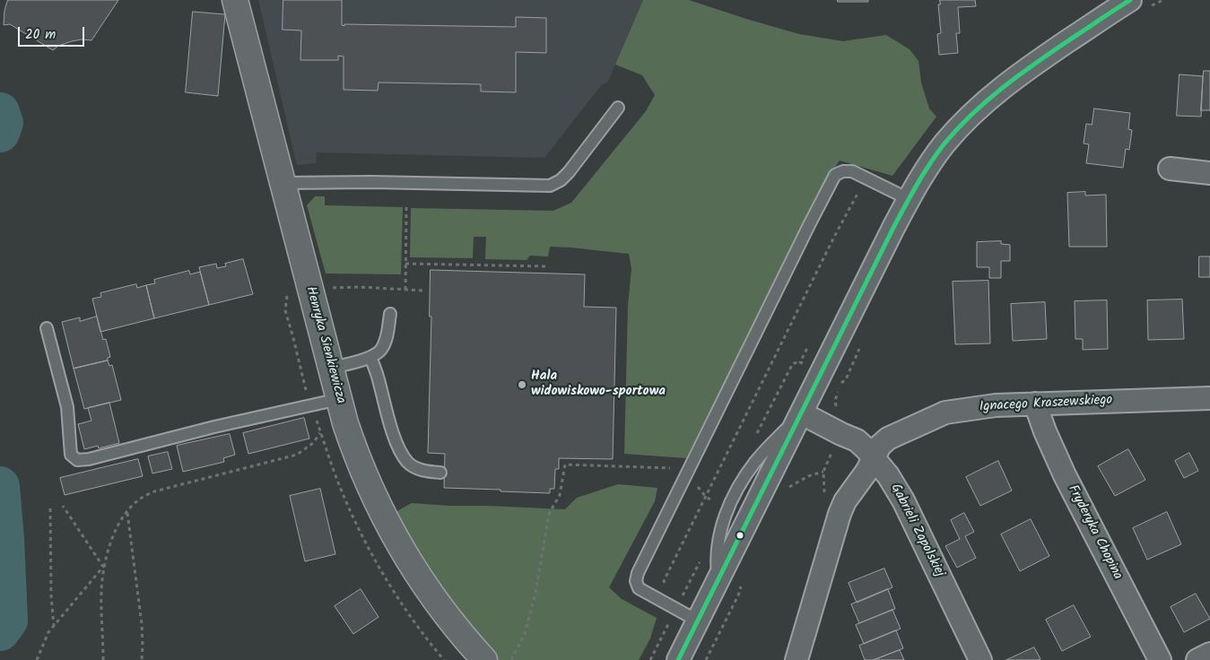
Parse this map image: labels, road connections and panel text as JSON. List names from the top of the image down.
{
  "streets": {
    "street": [
      "Henryka Sienkiewicza",
      "Ignacego Kraszewskiego",
      "Gabrieli Zapolskiej",
      "Fryderyka Chopina"
    ]
  },
  "crossings": [
    ["Ignacego Kraszewskiego", "Gabrieli Zapolskiej"],
    ["Ignacego Kraszewskiego", "Fryderyka Chopina"]
  ],
  "places": ["Hala widowiskowo-sportowa"],
  "scale_bar": "20 m"
}
